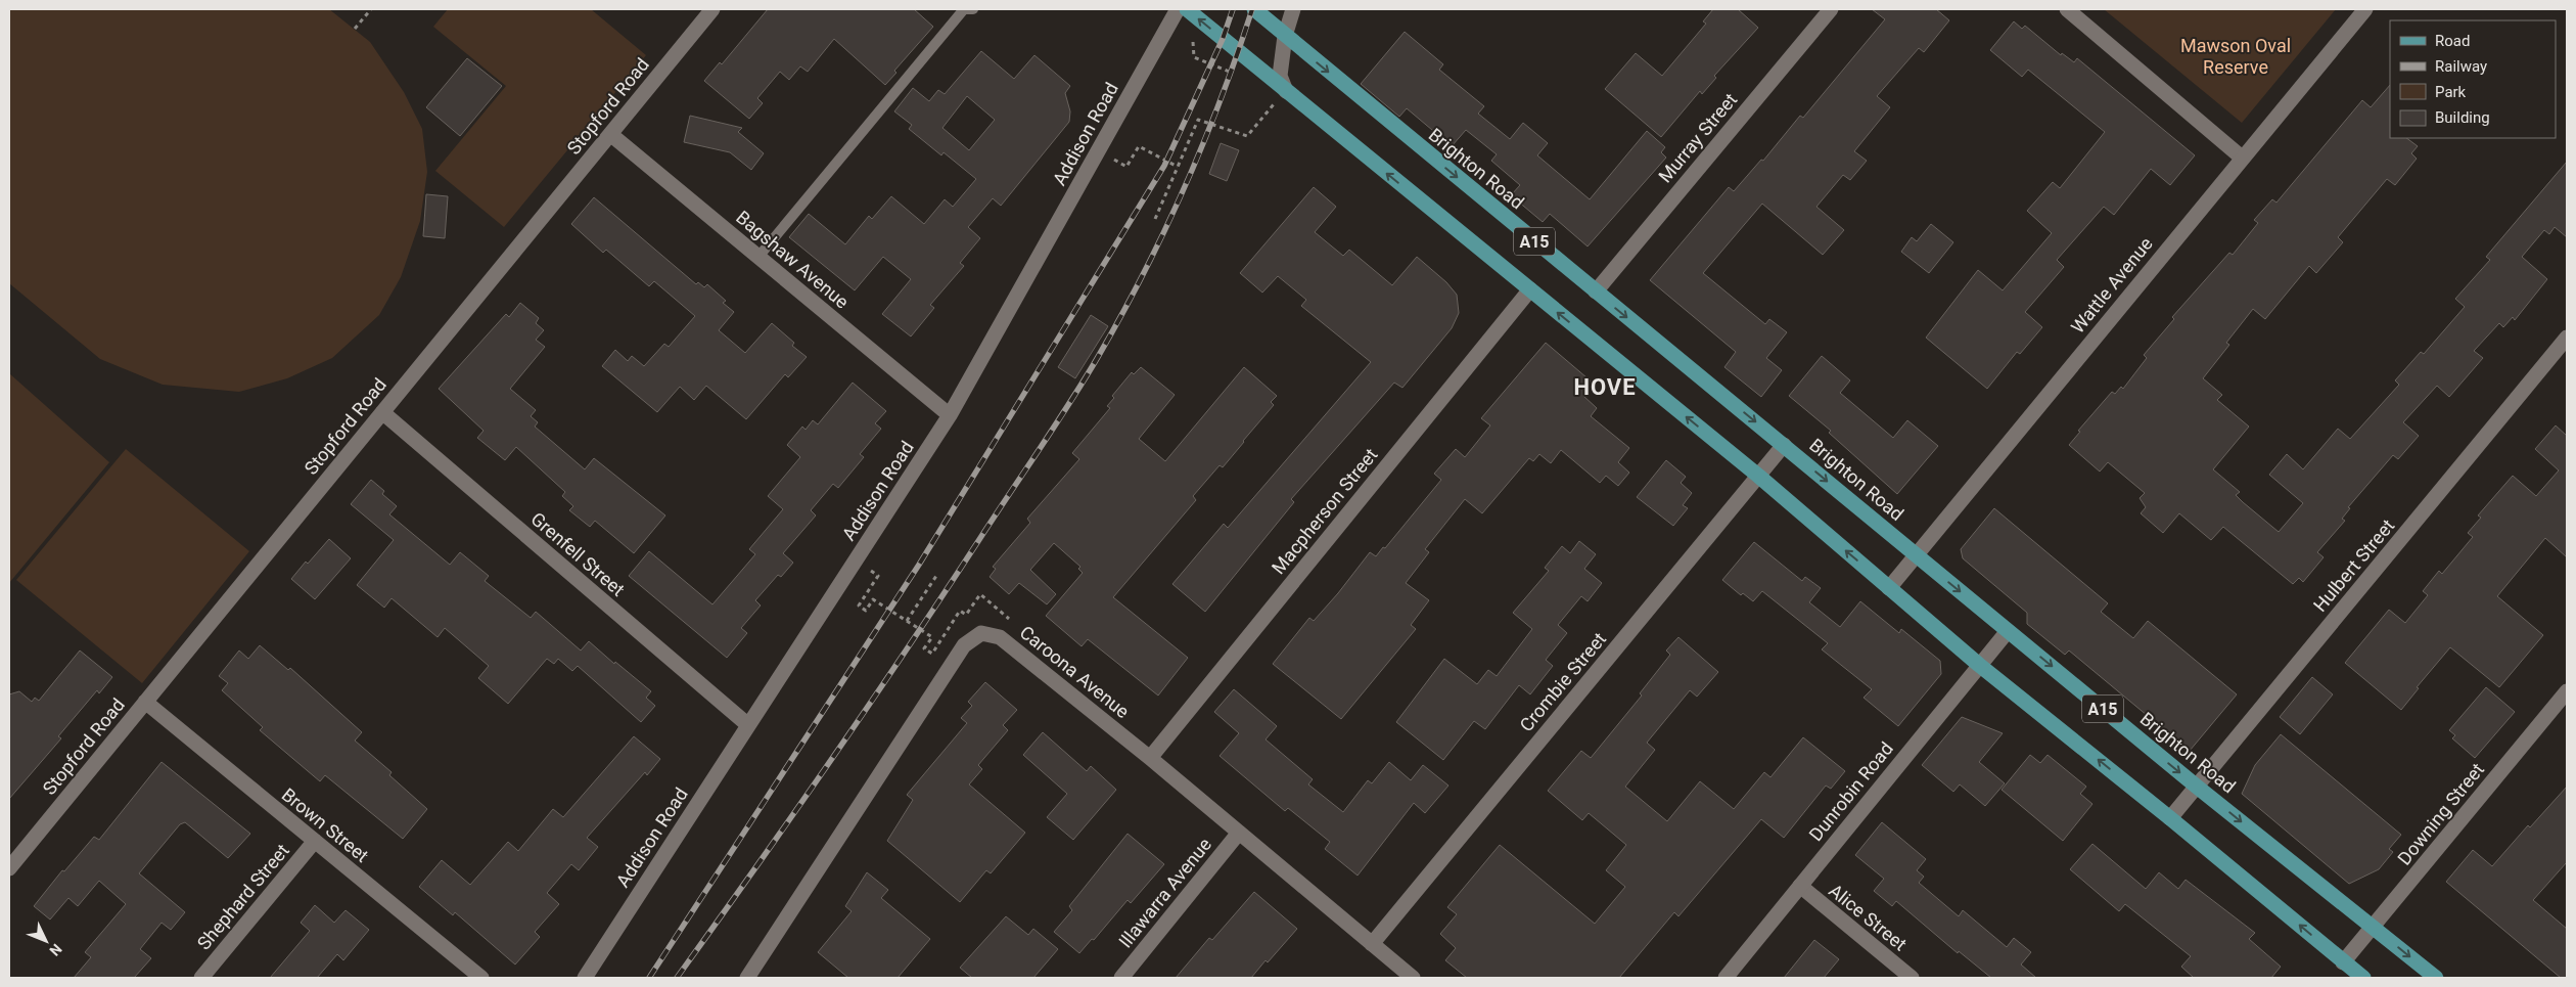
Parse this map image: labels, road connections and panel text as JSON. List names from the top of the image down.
{
  "streets": {
    "main road": ["Brighton Road", "A15"],
    "street": [
      "Stopford Road",
      "Addison Road",
      "Murray Street",
      "Bagshaw Avenue",
      "Wattle Avenue",
      "Macpherson Street",
      "Grenfell Street",
      "Hulbert Street",
      "Caroona Avenue",
      "Crombie Street",
      "Dunrobin Road",
      "Downing Street",
      "Brown Street",
      "Illawarra Avenue",
      "Shephard Street",
      "Alice Street"
    ]
  },
  "crossings": [
    ["Stopford Road", "Bagshaw Avenue"],
    ["Stopford Road", "Grenfell Street"],
    ["Stopford Road", "Brown Street"],
    ["Addison Road", "Bagshaw Avenue"],
    ["Addison Road", "Grenfell Street"],
    ["Murray Street", "Brighton Road"],
    ["Brighton Road", "Wattle Avenue"],
    ["Brighton Road", "Hulbert Street"],
    ["Brighton Road", "Crombie Street"],
    ["Brighton Road", "Dunrobin Road"],
    ["Brighton Road", "Downing Street"],
    ["A15", "Wattle Avenue"],
    ["A15", "Macpherson Street"],
    ["A15", "Hulbert Street"],
    ["A15", "Crombie Street"],
    ["A15", "Dunrobin Road"],
    ["A15", "Downing Street"],
    ["Macpherson Street", "Caroona Avenue"],
    ["Caroona Avenue", "Crombie Street"],
    ["Caroona Avenue", "Illawarra Avenue"],
    ["Dunrobin Road", "Alice Street"],
    ["Brown Street", "Shephard Street"]
  ],
  "districts": ["HOVE"],
  "parks": ["Mawson Oval Reserve"],
  "legend": [
    "Road",
    "Railway",
    "Park",
    "Building"
  ],
  "north": "bottom right"
}
